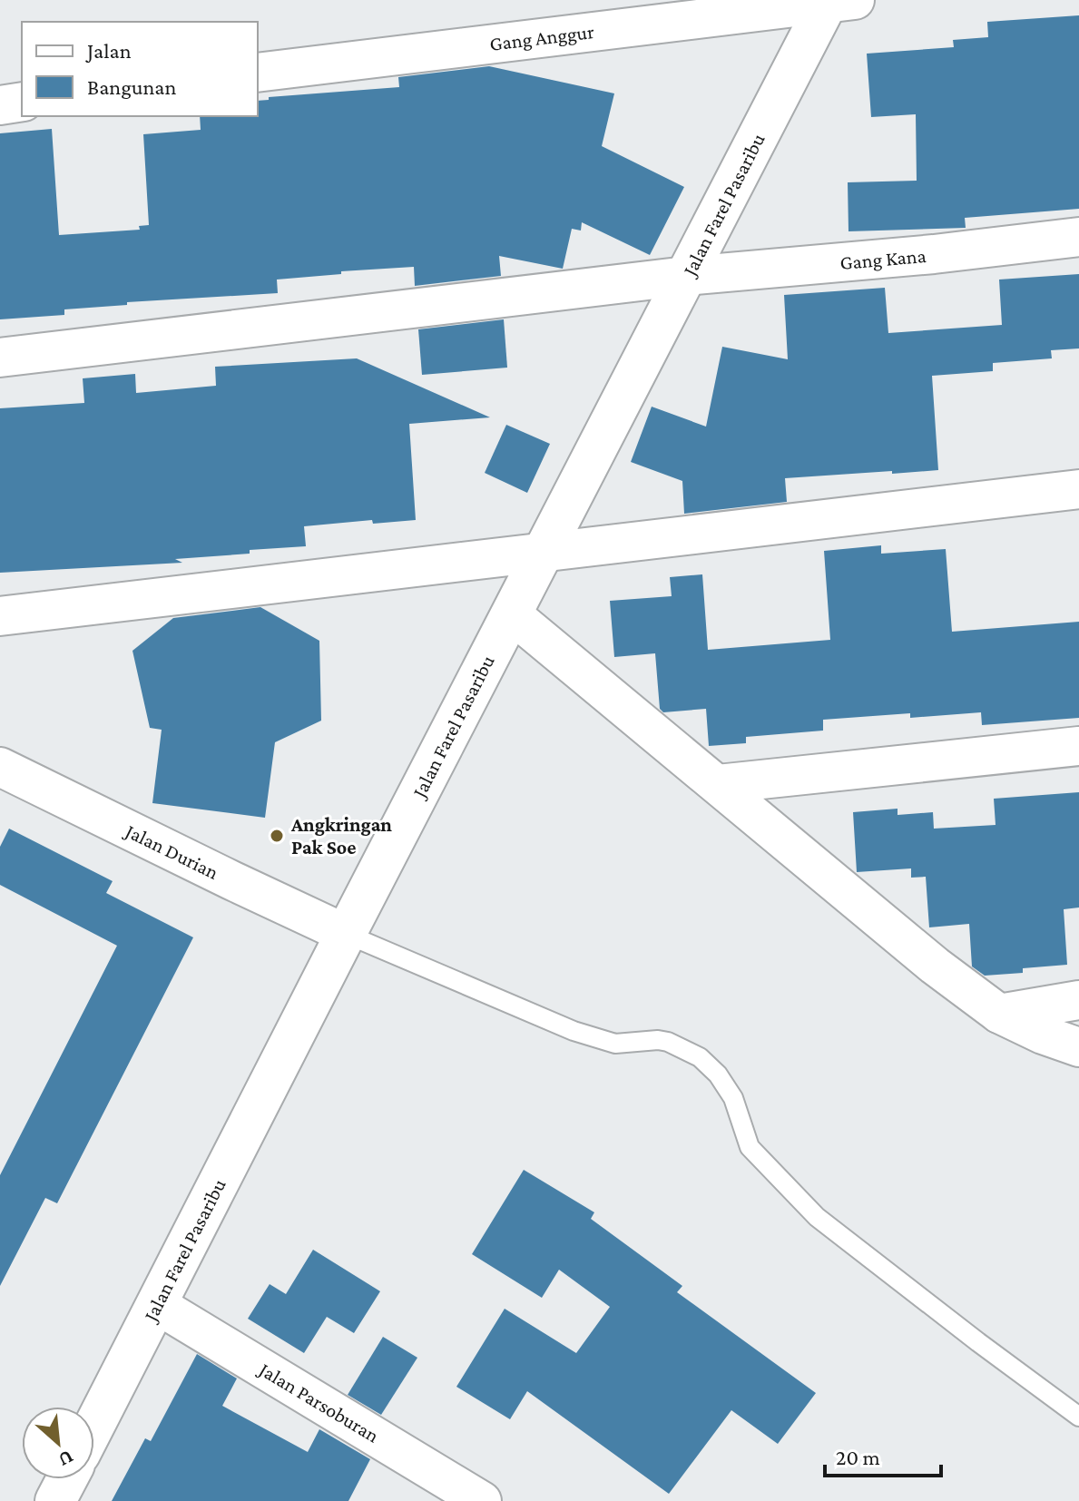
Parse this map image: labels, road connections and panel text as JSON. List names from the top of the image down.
{
  "streets": {
    "street": [
      "Gang Anggur",
      "Jalan Farel Pasaribu",
      "Gang Kana",
      "Jalan Durian",
      "Jalan Parsoburan"
    ]
  },
  "crossings": [
    ["Gang Anggur", "Jalan Farel Pasaribu"],
    ["Jalan Farel Pasaribu", "Gang Kana"],
    ["Jalan Farel Pasaribu", "Jalan Durian"],
    ["Jalan Farel Pasaribu", "Jalan Parsoburan"]
  ],
  "places": ["Angkringan Pak Soe"],
  "legend": ["Jalan", "Bangunan"],
  "scale_bar": "20 m",
  "north": "bottom right"
}
